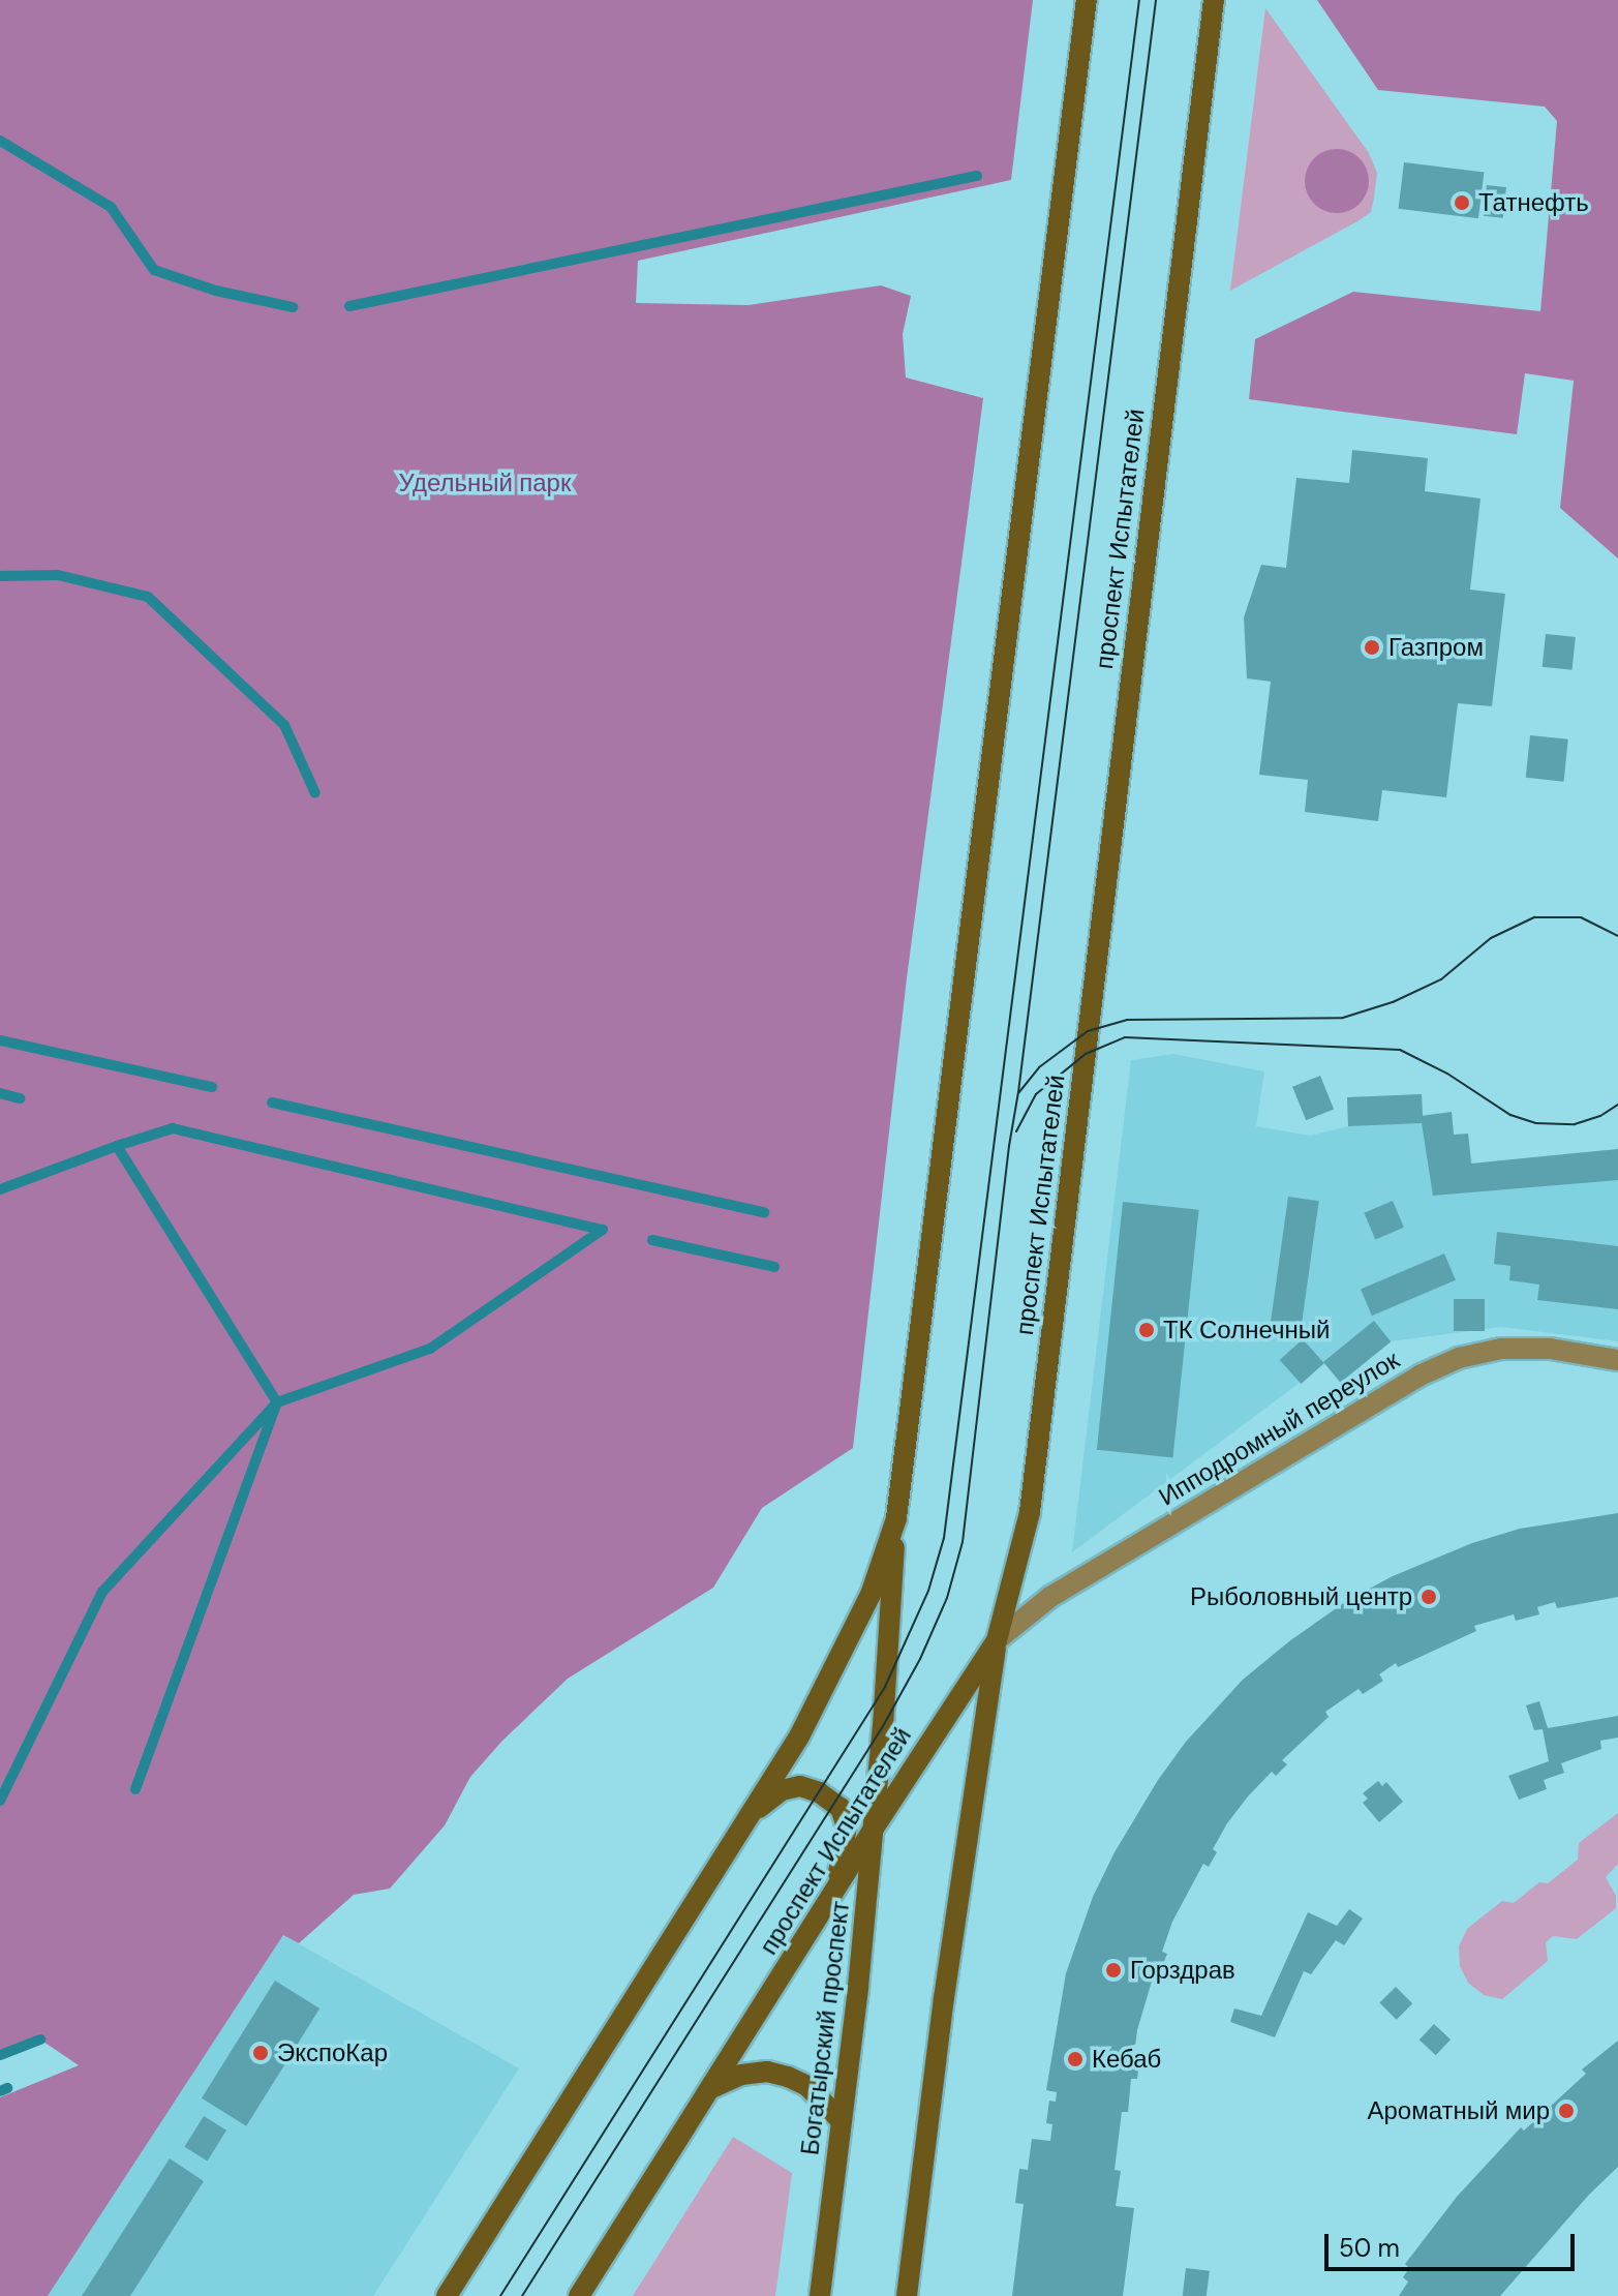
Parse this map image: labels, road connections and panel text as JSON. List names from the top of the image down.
{
  "streets": {
    "main road": ["проспект Испытателей", "Богатырский проспект"],
    "street": ["Ипподромный переулок"]
  },
  "crossings": [
    ["проспект Испытателей", "Ипподромный переулок"],
    ["проспект Испытателей", "Богатырский проспект"]
  ],
  "parks": ["Удельный парк"],
  "places": [
    "Татнефть",
    "Газпром",
    "ТК Солнечный",
    "Рыболовный центр",
    "Горздрав",
    "ЭкспоКар",
    "Кебаб",
    "Ароматный мир"
  ],
  "scale_bar": "50 m"
}
